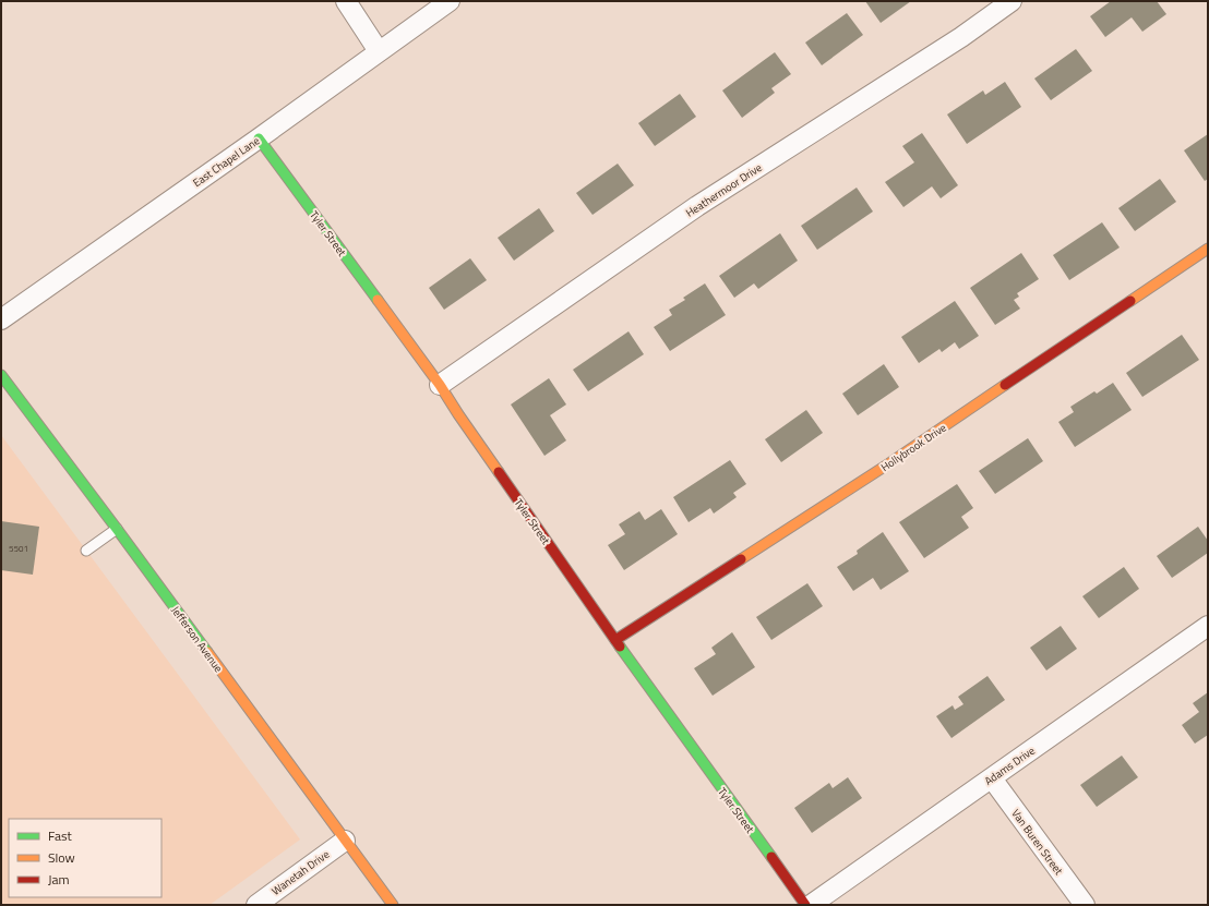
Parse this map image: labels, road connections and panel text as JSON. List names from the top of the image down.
{
  "streets": {
    "street": [
      "East Chapel Lane",
      "Heathermoor Drive",
      "Tyler Street",
      "Hollybrook Drive",
      "Jefferson Avenue",
      "Adams Drive",
      "Van Buren Street",
      "Wanetah Drive"
    ]
  },
  "crossings": [
    ["East Chapel Lane", "Tyler Street"],
    ["Heathermoor Drive", "Tyler Street"],
    ["Tyler Street", "Hollybrook Drive"],
    ["Jefferson Avenue", "Wanetah Drive"],
    ["Adams Drive", "Van Buren Street"]
  ],
  "house_numbers": ["5501"],
  "legend": ["Fast", "Slow", "Jam"]
}
